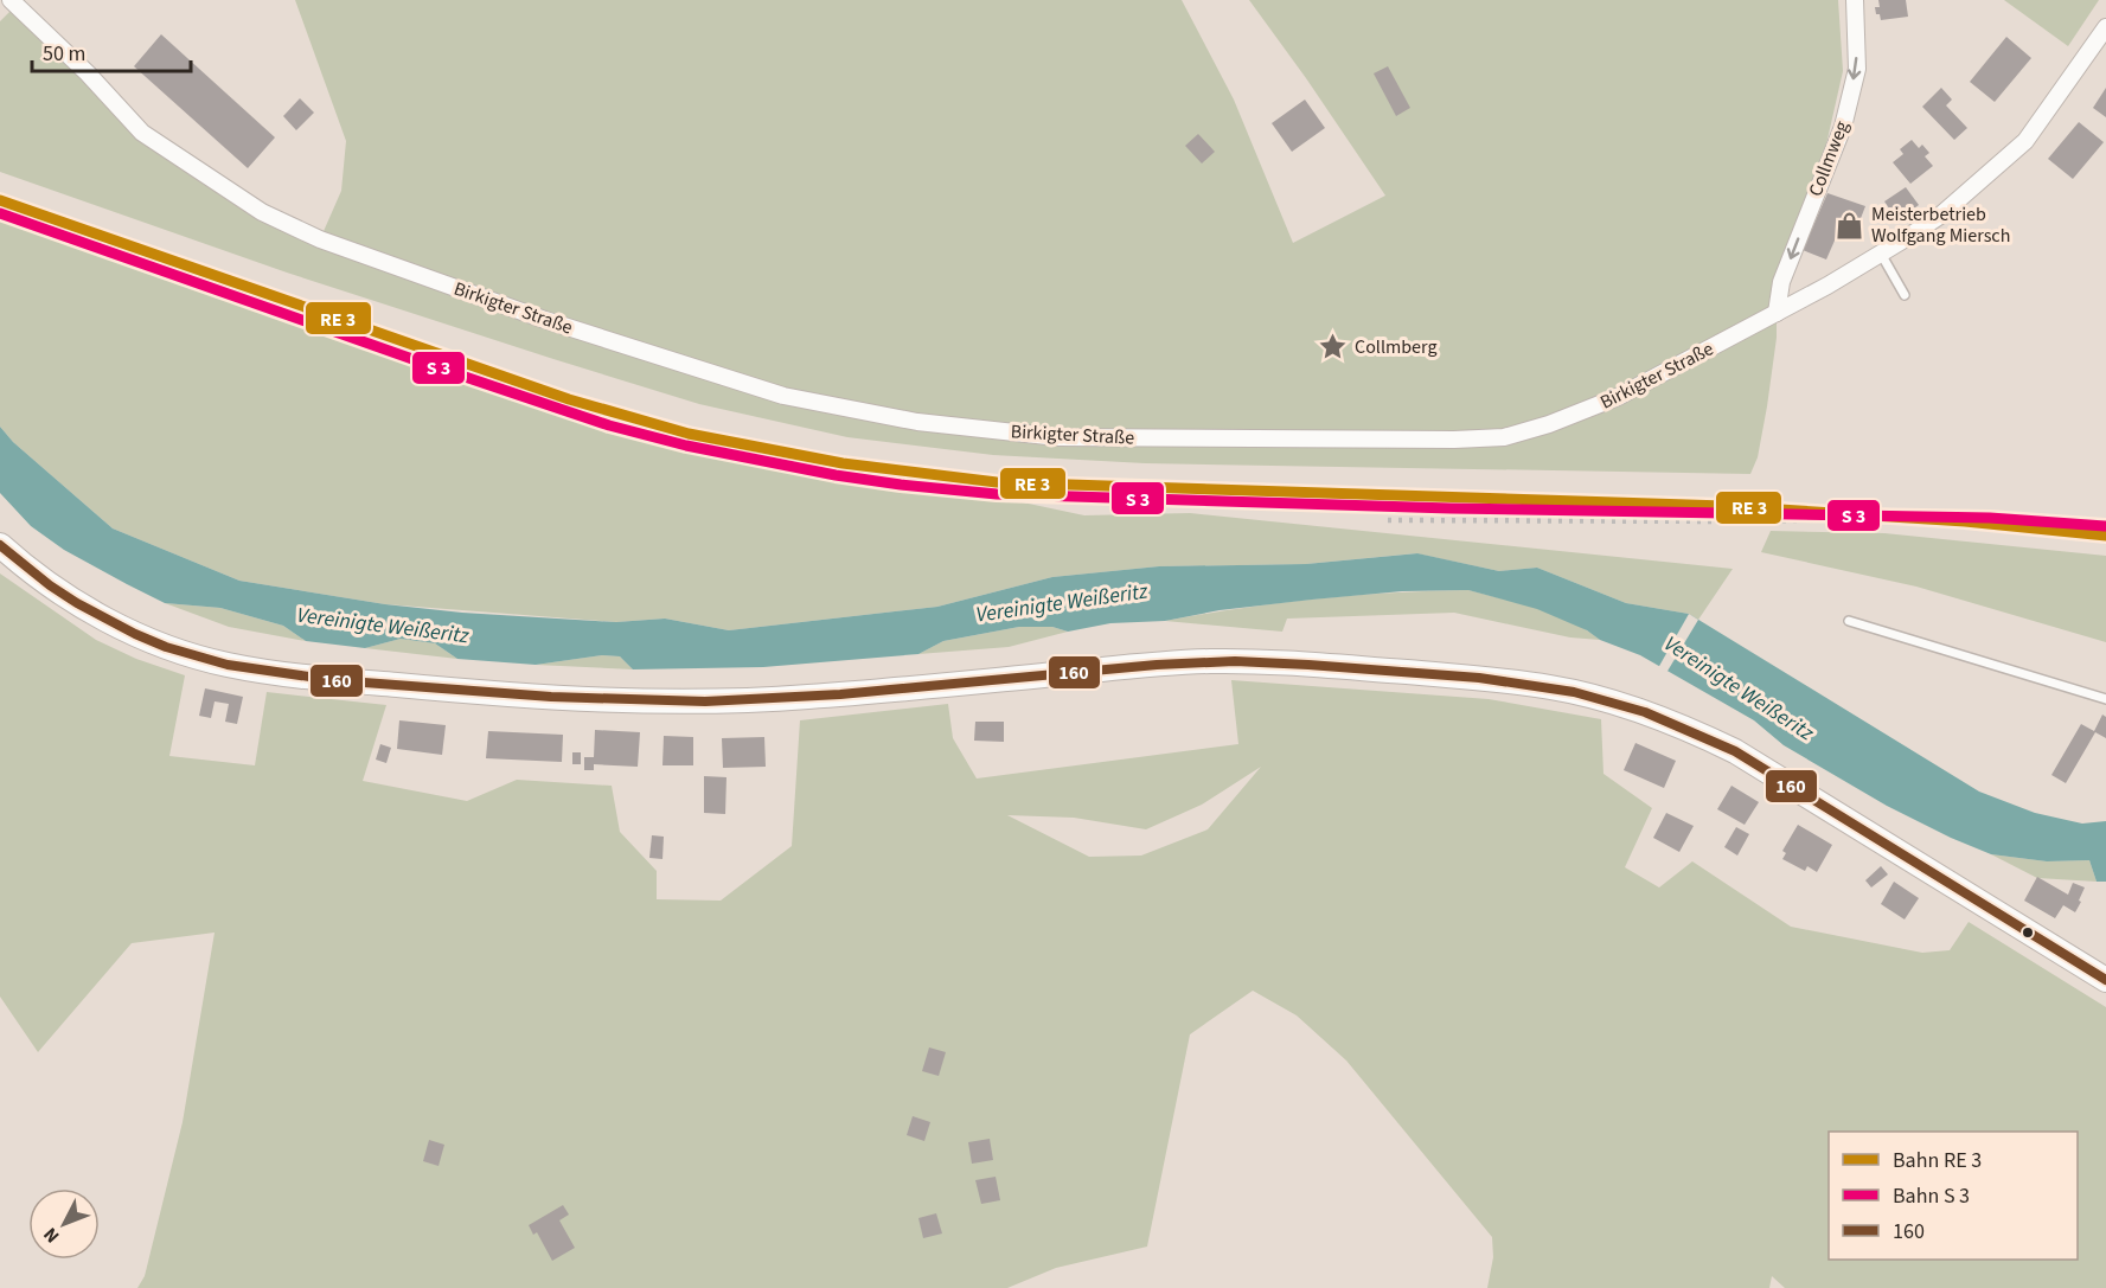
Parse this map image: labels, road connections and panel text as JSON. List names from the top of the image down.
{
  "streets": {
    "street": ["Collmweg", "Birkigter Straße"]
  },
  "crossings": [
    ["Collmweg", "Birkigter Straße"]
  ],
  "one_way": ["Collmweg"],
  "water": ["Vereinigte Weißeritz"],
  "places": {
    "shop": ["Meisterbetrieb Wolfgang Miersch"],
    "place": ["Collmberg"]
  },
  "lines": ["transit line 160"],
  "legend": ["Bahn RE 3", "Bahn S 3", "160"],
  "scale_bar": "50 m",
  "north": "bottom left"
}
